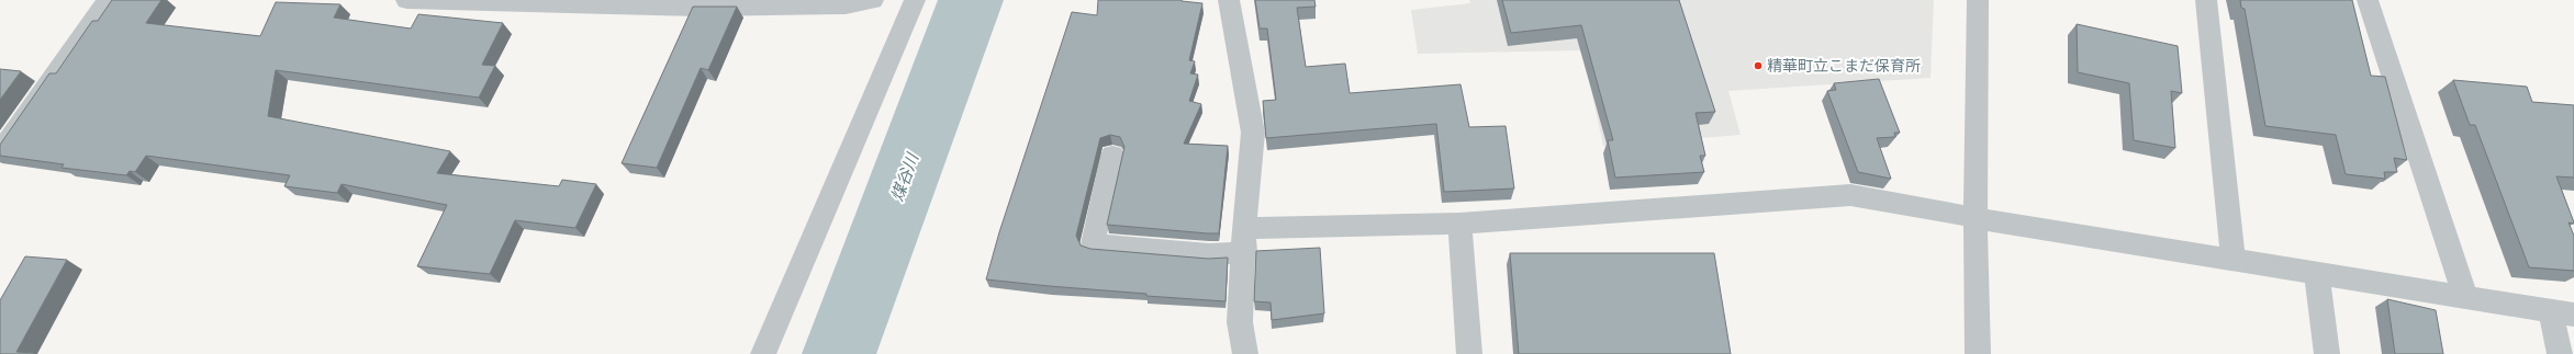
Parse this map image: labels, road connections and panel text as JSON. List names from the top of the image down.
{
  "water": ["煤谷川"],
  "places": ["精華町立こまだ保育所"]
}
